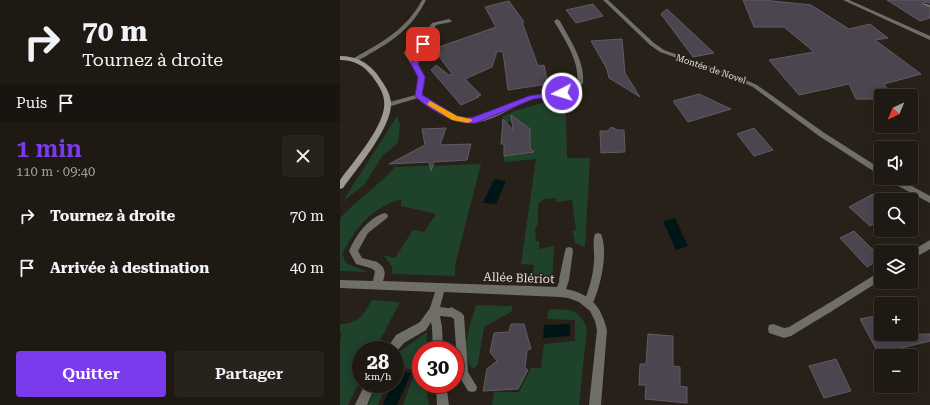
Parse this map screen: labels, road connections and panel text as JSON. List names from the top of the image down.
{
  "streets": {
    "street": ["Montée de Novel", "Allée Blériot"]
  },
  "north": "bottom left",
  "page": {
    "turn": ["70 m", "Tournez à droite"],
    "then": "Puis",
    "map_buttons": ["+", "−"],
    "heading": ["1 min", "110 m · 09:40"],
    "list": [
      {
        "name": "Tournez à droite",
        "value": "70 m"
      },
      {
        "name": "Arrivée à destination",
        "value": "40 m"
      }
    ],
    "speed": "28 km/h",
    "limit": "30",
    "buttons": ["Quitter", "Partager"]
  }
}
